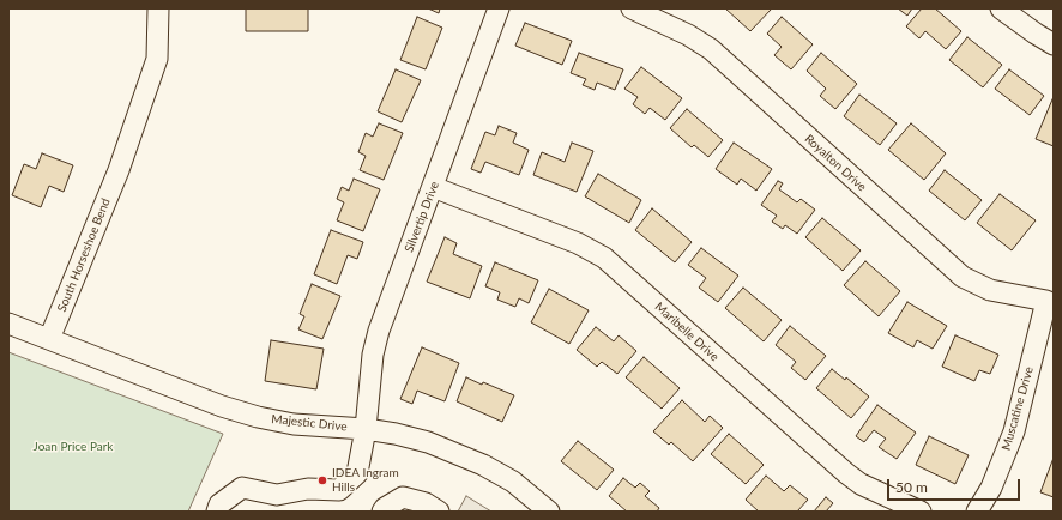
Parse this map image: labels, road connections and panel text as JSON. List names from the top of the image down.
{
  "streets": {
    "street": [
      "Royalton Drive",
      "Silvertip Drive",
      "South Horseshoe Bend",
      "Maribelle Drive",
      "Muscatine Drive",
      "Majestic Drive"
    ]
  },
  "crossings": [
    ["Royalton Drive", "Muscatine Drive"],
    ["Silvertip Drive", "Maribelle Drive"],
    ["Silvertip Drive", "Majestic Drive"],
    ["South Horseshoe Bend", "Majestic Drive"]
  ],
  "parks": ["Joan Price Park"],
  "places": ["IDEA Ingram Hills"],
  "scale_bar": "50 m"
}
